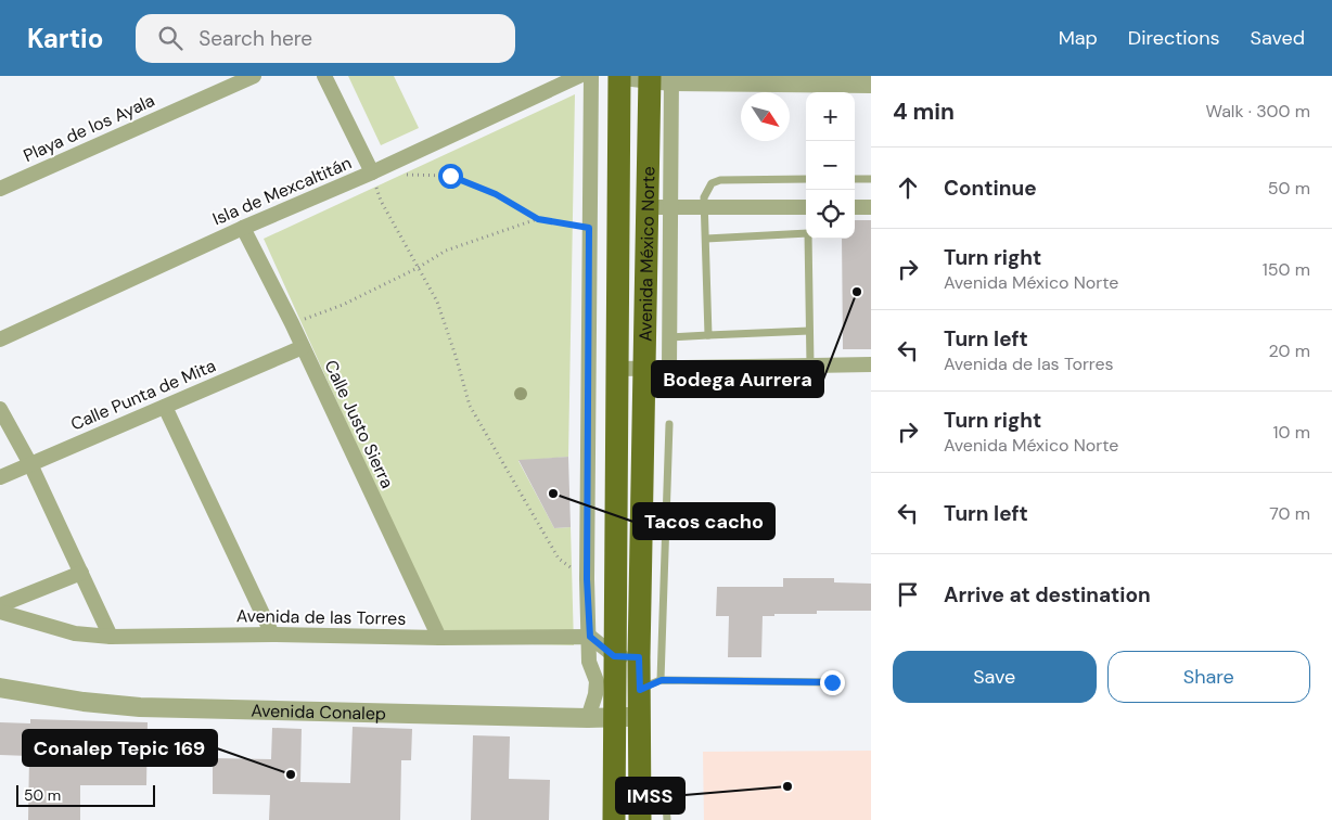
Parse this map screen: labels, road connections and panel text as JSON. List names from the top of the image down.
{
  "streets": {
    "main road": ["Avenida México Norte"],
    "street": [
      "Playa de los Ayala",
      "Isla de Mexcaltitán",
      "Calle Punta de Mita",
      "Calle Justo Sierra",
      "Avenida de las Torres",
      "Avenida Conalep"
    ]
  },
  "crossings": [
    ["Isla de Mexcaltitán", "Calle Justo Sierra"],
    ["Avenida México Norte", "Avenida Conalep"],
    ["Calle Punta de Mita", "Calle Justo Sierra"],
    ["Calle Justo Sierra", "Avenida de las Torres"]
  ],
  "places": [
    "Bodega Aurrera",
    "Tacos cacho",
    "Conalep Tepic 169",
    "IMSS"
  ],
  "scale_bar": "50 m",
  "north": "bottom right",
  "page": {
    "header": "Kartio",
    "search": "Search here",
    "nav": ["Map", "Directions", "Saved"],
    "heading": ["4 min", "Walk · 300 m"],
    "map_buttons": ["+", "−"],
    "list": [
      ["Continue", "50 m"],
      ["Turn right", "Avenida México Norte", "150 m"],
      ["Turn left", "Avenida de las Torres", "20 m"],
      ["Turn right", "Avenida México Norte", "10 m"],
      ["Turn left", "70 m"],
      "Arrive at destination"
    ],
    "buttons": ["Save", "Share"],
    "scale": "50 m"
  }
}
